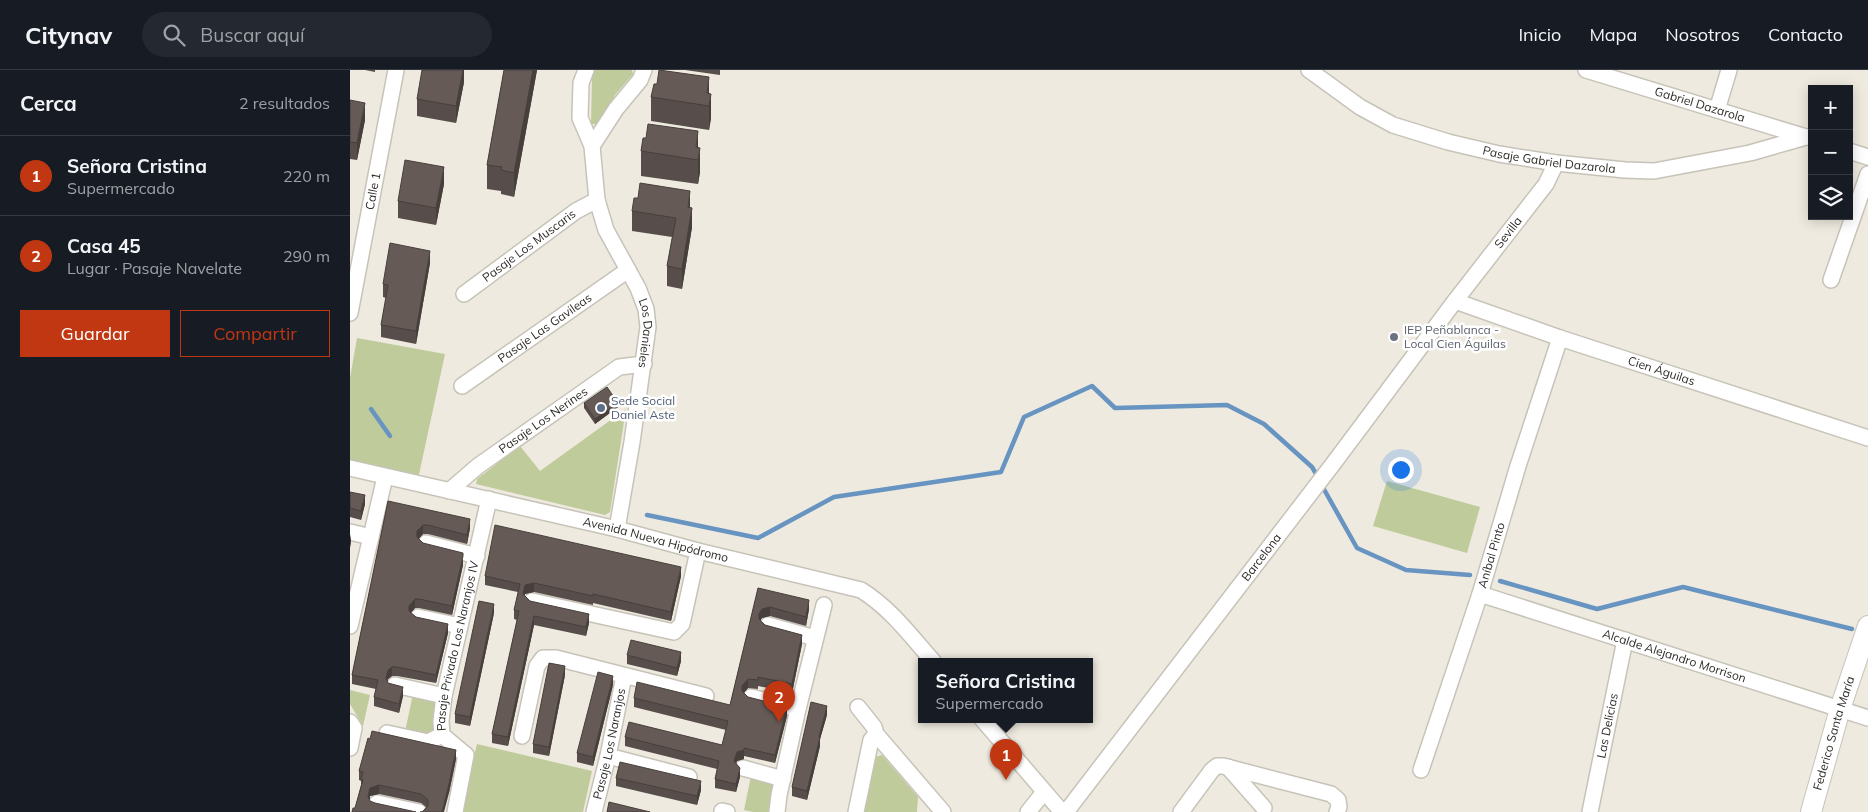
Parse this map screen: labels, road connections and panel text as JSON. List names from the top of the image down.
{
  "streets": {
    "street": [
      "Gabriel Dazarola",
      "Pasaje Gabriel Dazarola",
      "Calle 1",
      "Sevilla",
      "Pasaje Los Muscaris",
      "Pasaje Las Gavileas",
      "Los Danieles",
      "Cien Águilas",
      "Pasaje Los Nerines",
      "Avenida Nueva Hipódromo",
      "Aníbal Pinto",
      "Barcelona",
      "Pasaje Privado Los Naranjos IV",
      "Alcalde Alejandro Morrison",
      "Las Delicias",
      "Federico Santa María",
      "Pasaje Los Naranjos"
    ]
  },
  "crossings": [
    ["Pasaje Gabriel Dazarola", "Sevilla"],
    ["Sevilla", "Cien Águilas"],
    ["Sevilla", "Barcelona"],
    ["Pasaje Los Muscaris", "Los Danieles"],
    ["Pasaje Las Gavileas", "Los Danieles"],
    ["Los Danieles", "Pasaje Los Nerines"],
    ["Los Danieles", "Avenida Nueva Hipódromo"],
    ["Cien Águilas", "Aníbal Pinto"],
    ["Cien Águilas", "Barcelona"],
    ["Pasaje Los Nerines", "Avenida Nueva Hipódromo"],
    ["Avenida Nueva Hipódromo", "Pasaje Privado Los Naranjos IV"],
    ["Aníbal Pinto", "Alcalde Alejandro Morrison"],
    ["Alcalde Alejandro Morrison", "Las Delicias"],
    ["Alcalde Alejandro Morrison", "Federico Santa María"]
  ],
  "places": ["IEP Peñablanca - Local Cien Águilas", "Sede Social Daniel Aste"],
  "page": {
    "header": "Citynav",
    "search": "Buscar aquí",
    "nav": [
      "Inicio",
      "Mapa",
      "Nosotros",
      "Contacto"
    ],
    "heading": ["Cerca", "2 resultados"],
    "map_buttons": ["+", "−"],
    "list": [
      {
        "mark": "1",
        "name": "Señora Cristina",
        "note": "Supermercado",
        "value": "220 m"
      },
      {
        "mark": "2",
        "name": "Casa 45",
        "note": "Lugar · Pasaje Navelate",
        "value": "290 m"
      }
    ],
    "buttons": ["Guardar", "Compartir"],
    "popup": ["Señora Cristina", "Supermercado"],
    "pins": ["2", "1"]
  }
}
